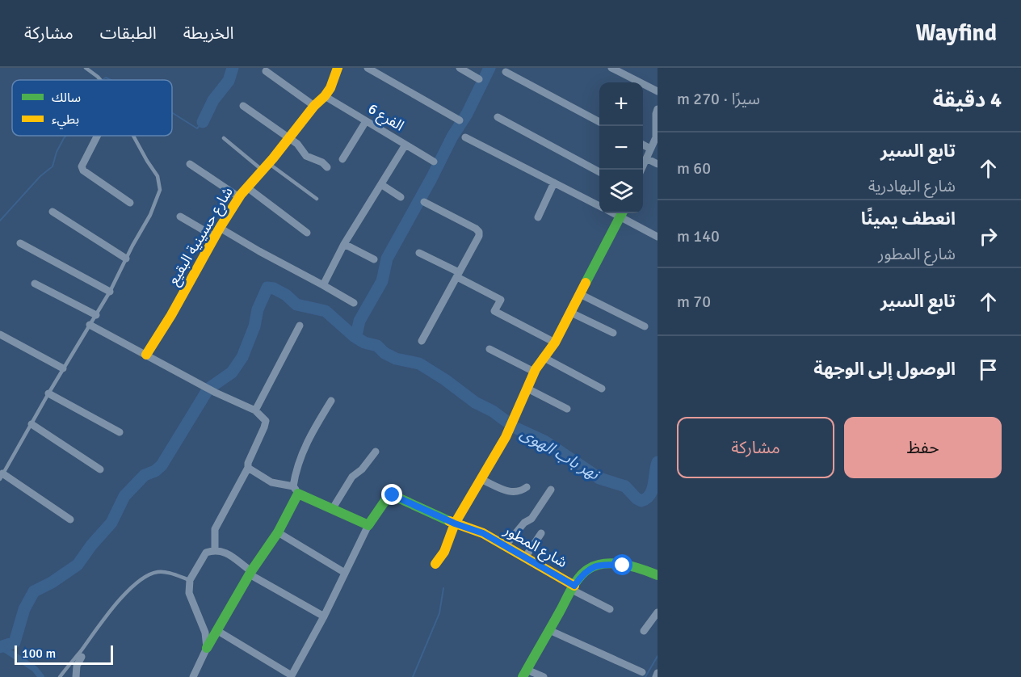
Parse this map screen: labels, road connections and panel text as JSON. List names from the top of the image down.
{
  "streets": {
    "street": ["الفرع 6", "شارع حسينية البقيع", "شارع المطور"]
  },
  "crossings": [
    ["الفرع 6", "شارع حسينية البقيع"]
  ],
  "water": ["نهر باب الهوى"],
  "legend": ["سالك", "بطيء"],
  "scale_bar": "100 m",
  "page": {
    "header": "Wayfind",
    "nav": ["الخريطة", "الطبقات", "مشاركة"],
    "heading": ["4 دقيقة", "سيرًا · 270 m"],
    "map_buttons": ["+", "−"],
    "list": [
      ["تابع السير", "شارع البهادرية", "60 m"],
      ["انعطف يمينًا", "شارع المطور", "140 m"],
      ["تابع السير", "70 m"],
      "الوصول إلى الوجهة"
    ],
    "buttons": ["حفظ", "مشاركة"],
    "scale": "100 m"
  }
}
